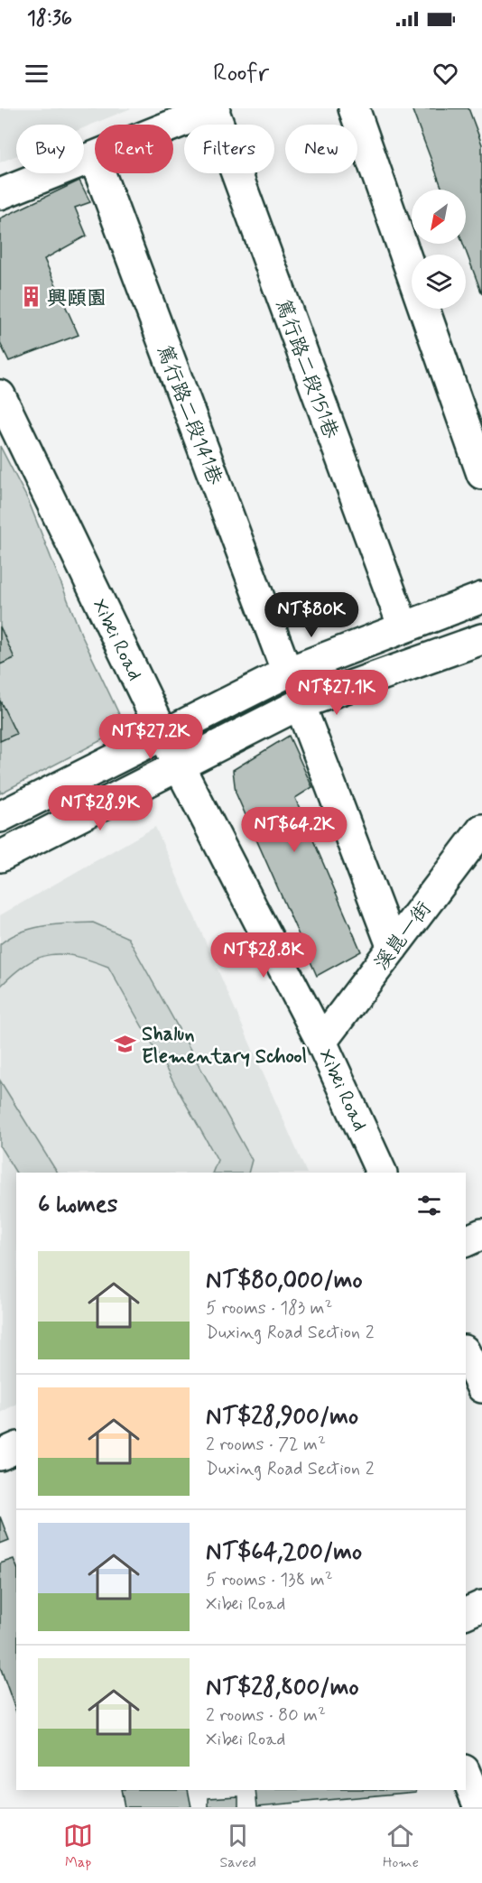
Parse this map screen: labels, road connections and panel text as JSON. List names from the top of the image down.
{
  "streets": {
    "street": [
      "篤行路二段151巷",
      "篤行路二段141巷",
      "Xibei Road",
      "溪崑一街"
    ]
  },
  "crossings": [
    ["Xibei Road", "溪崑一街"]
  ],
  "places": {
    "building": ["興頤園"],
    "school or university": ["Shalun Elementary School"]
  },
  "north": "bottom left",
  "page": {
    "status": "18:36",
    "header": "Roofr",
    "chip": [
      "Buy",
      "Rent",
      "Filters",
      "New"
    ],
    "price": [
      "NT$80K",
      "NT$27.1K",
      "NT$27.2K",
      "NT$28.9K",
      "NT$64.2K",
      "NT$28.8K"
    ],
    "heading": "6 homes",
    "list": [
      {
        "name": "NT$80,000/mo",
        "note": "5 rooms · 183 m² · Duxing Road Section 2"
      },
      {
        "name": "NT$28,900/mo",
        "note": "2 rooms · 72 m² · Duxing Road Section 2"
      },
      {
        "name": "NT$64,200/mo",
        "note": "5 rooms · 138 m² · Xibei Road"
      },
      {
        "name": "NT$28,800/mo",
        "note": "2 rooms · 80 m² · Xibei Road"
      }
    ],
    "tabs": ["Map", "Saved", "Home"]
  }
}
